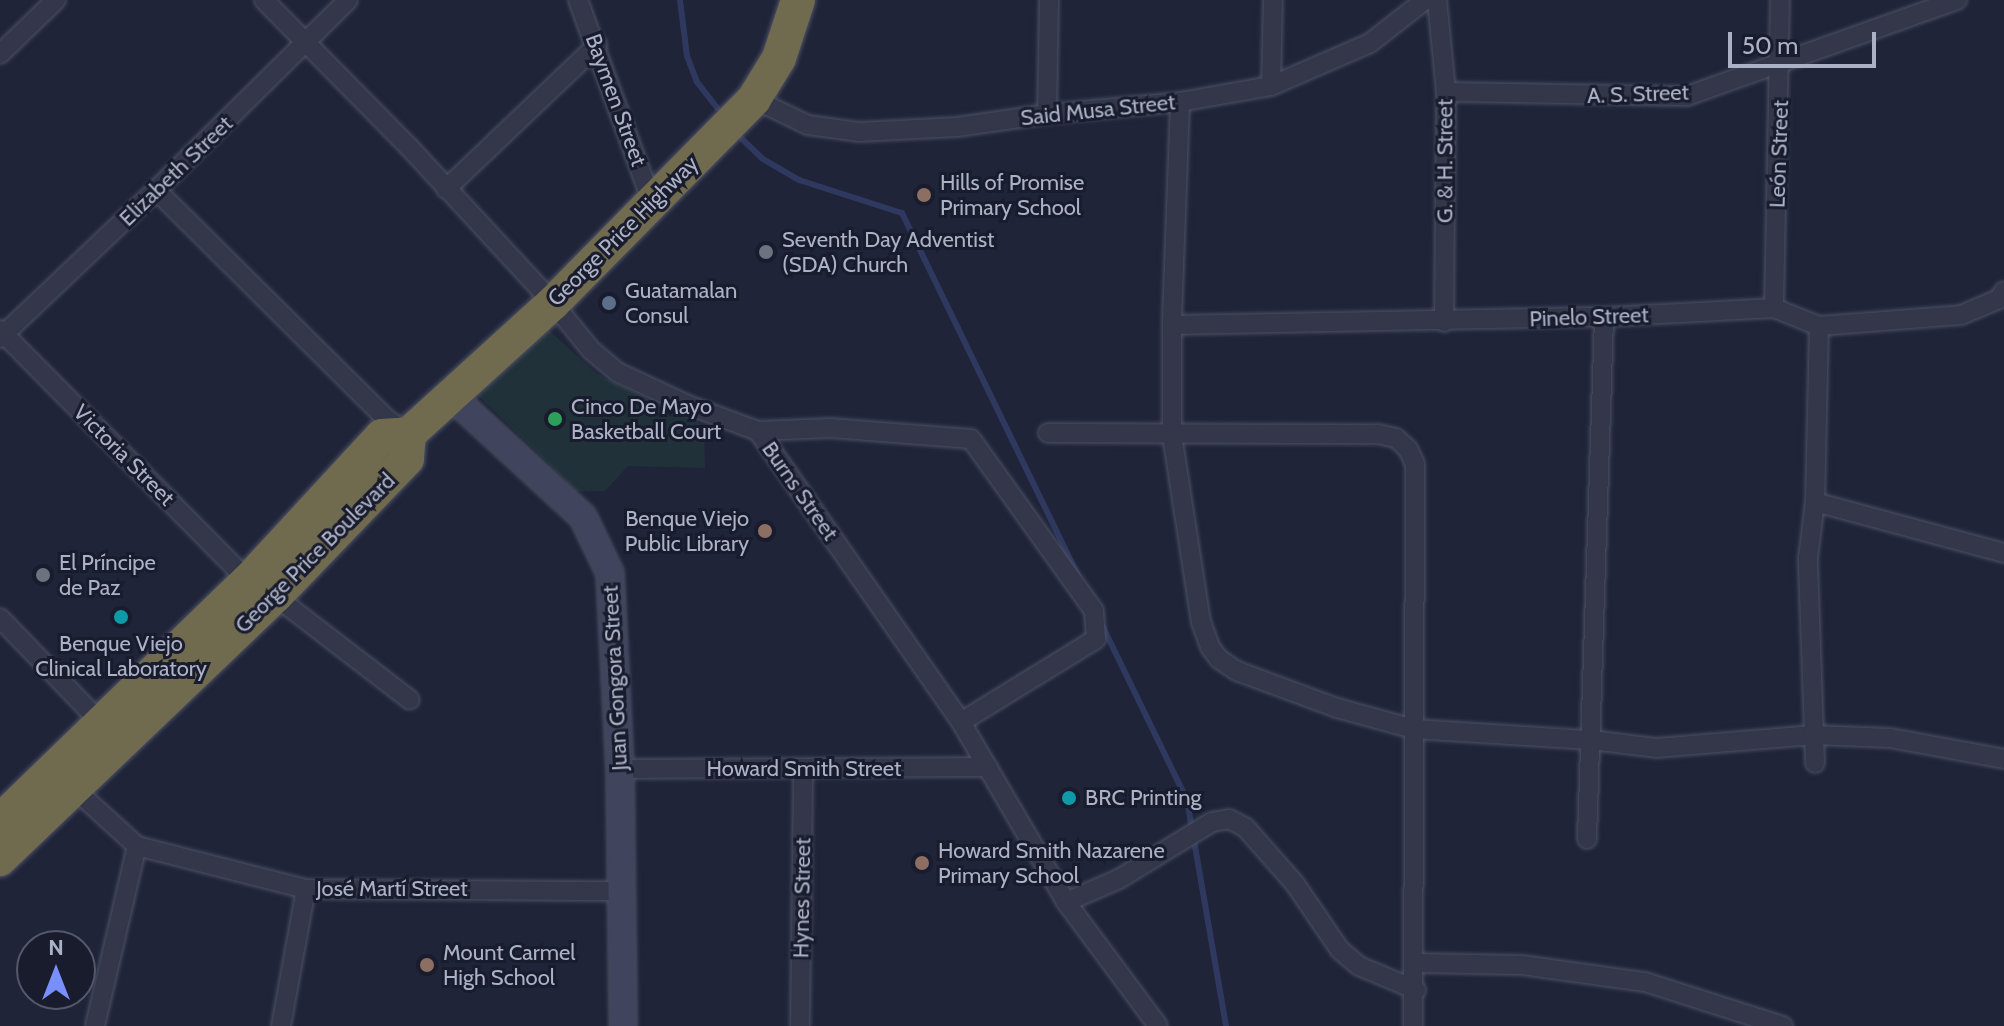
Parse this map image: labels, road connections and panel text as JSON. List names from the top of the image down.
{
  "streets": {
    "highway": ["George Price Highway", "George Price Boulevard"],
    "street": [
      "A. S. Street",
      "Baymen Street",
      "Said Musa Street",
      "León Street",
      "G. & H. Street",
      "Elizabeth Street",
      "Pinelo Street",
      "Victoria Street",
      "Burns Street",
      "Juan Gongora Street",
      "Howard Smith Street",
      "José Martí Street",
      "Hynes Street"
    ]
  },
  "crossings": [
    ["A. S. Street", "León Street"],
    ["A. S. Street", "G. & H. Street"],
    ["Baymen Street", "George Price Highway"],
    ["Said Musa Street", "George Price Highway"],
    ["León Street", "Pinelo Street"],
    ["G. & H. Street", "Pinelo Street"],
    ["Elizabeth Street", "Victoria Street"],
    ["Elizabeth Street", "Burns Street"],
    ["George Price Highway", "Burns Street"],
    ["George Price Highway", "George Price Boulevard"],
    ["George Price Highway", "Juan Gongora Street"],
    ["Victoria Street", "George Price Boulevard"],
    ["Burns Street", "Howard Smith Street"],
    ["George Price Boulevard", "José Martí Street"],
    ["Juan Gongora Street", "Howard Smith Street"],
    ["Juan Gongora Street", "José Martí Street"],
    ["Howard Smith Street", "Hynes Street"]
  ],
  "places": [
    "Hills of Promise Primary School",
    "Seventh Day Adventist (SDA) Church",
    "Guatamalan Consul",
    "Cinco De Mayo Basketball Court",
    "Benque Viejo Public Library",
    "El Príncipe de Paz",
    "Benque Viejo Clinical Laboratory",
    "BRC Printing",
    "Howard Smith Nazarene Primary School",
    "Mount Carmel High School"
  ],
  "scale_bar": "50 m",
  "north": "top"
}
